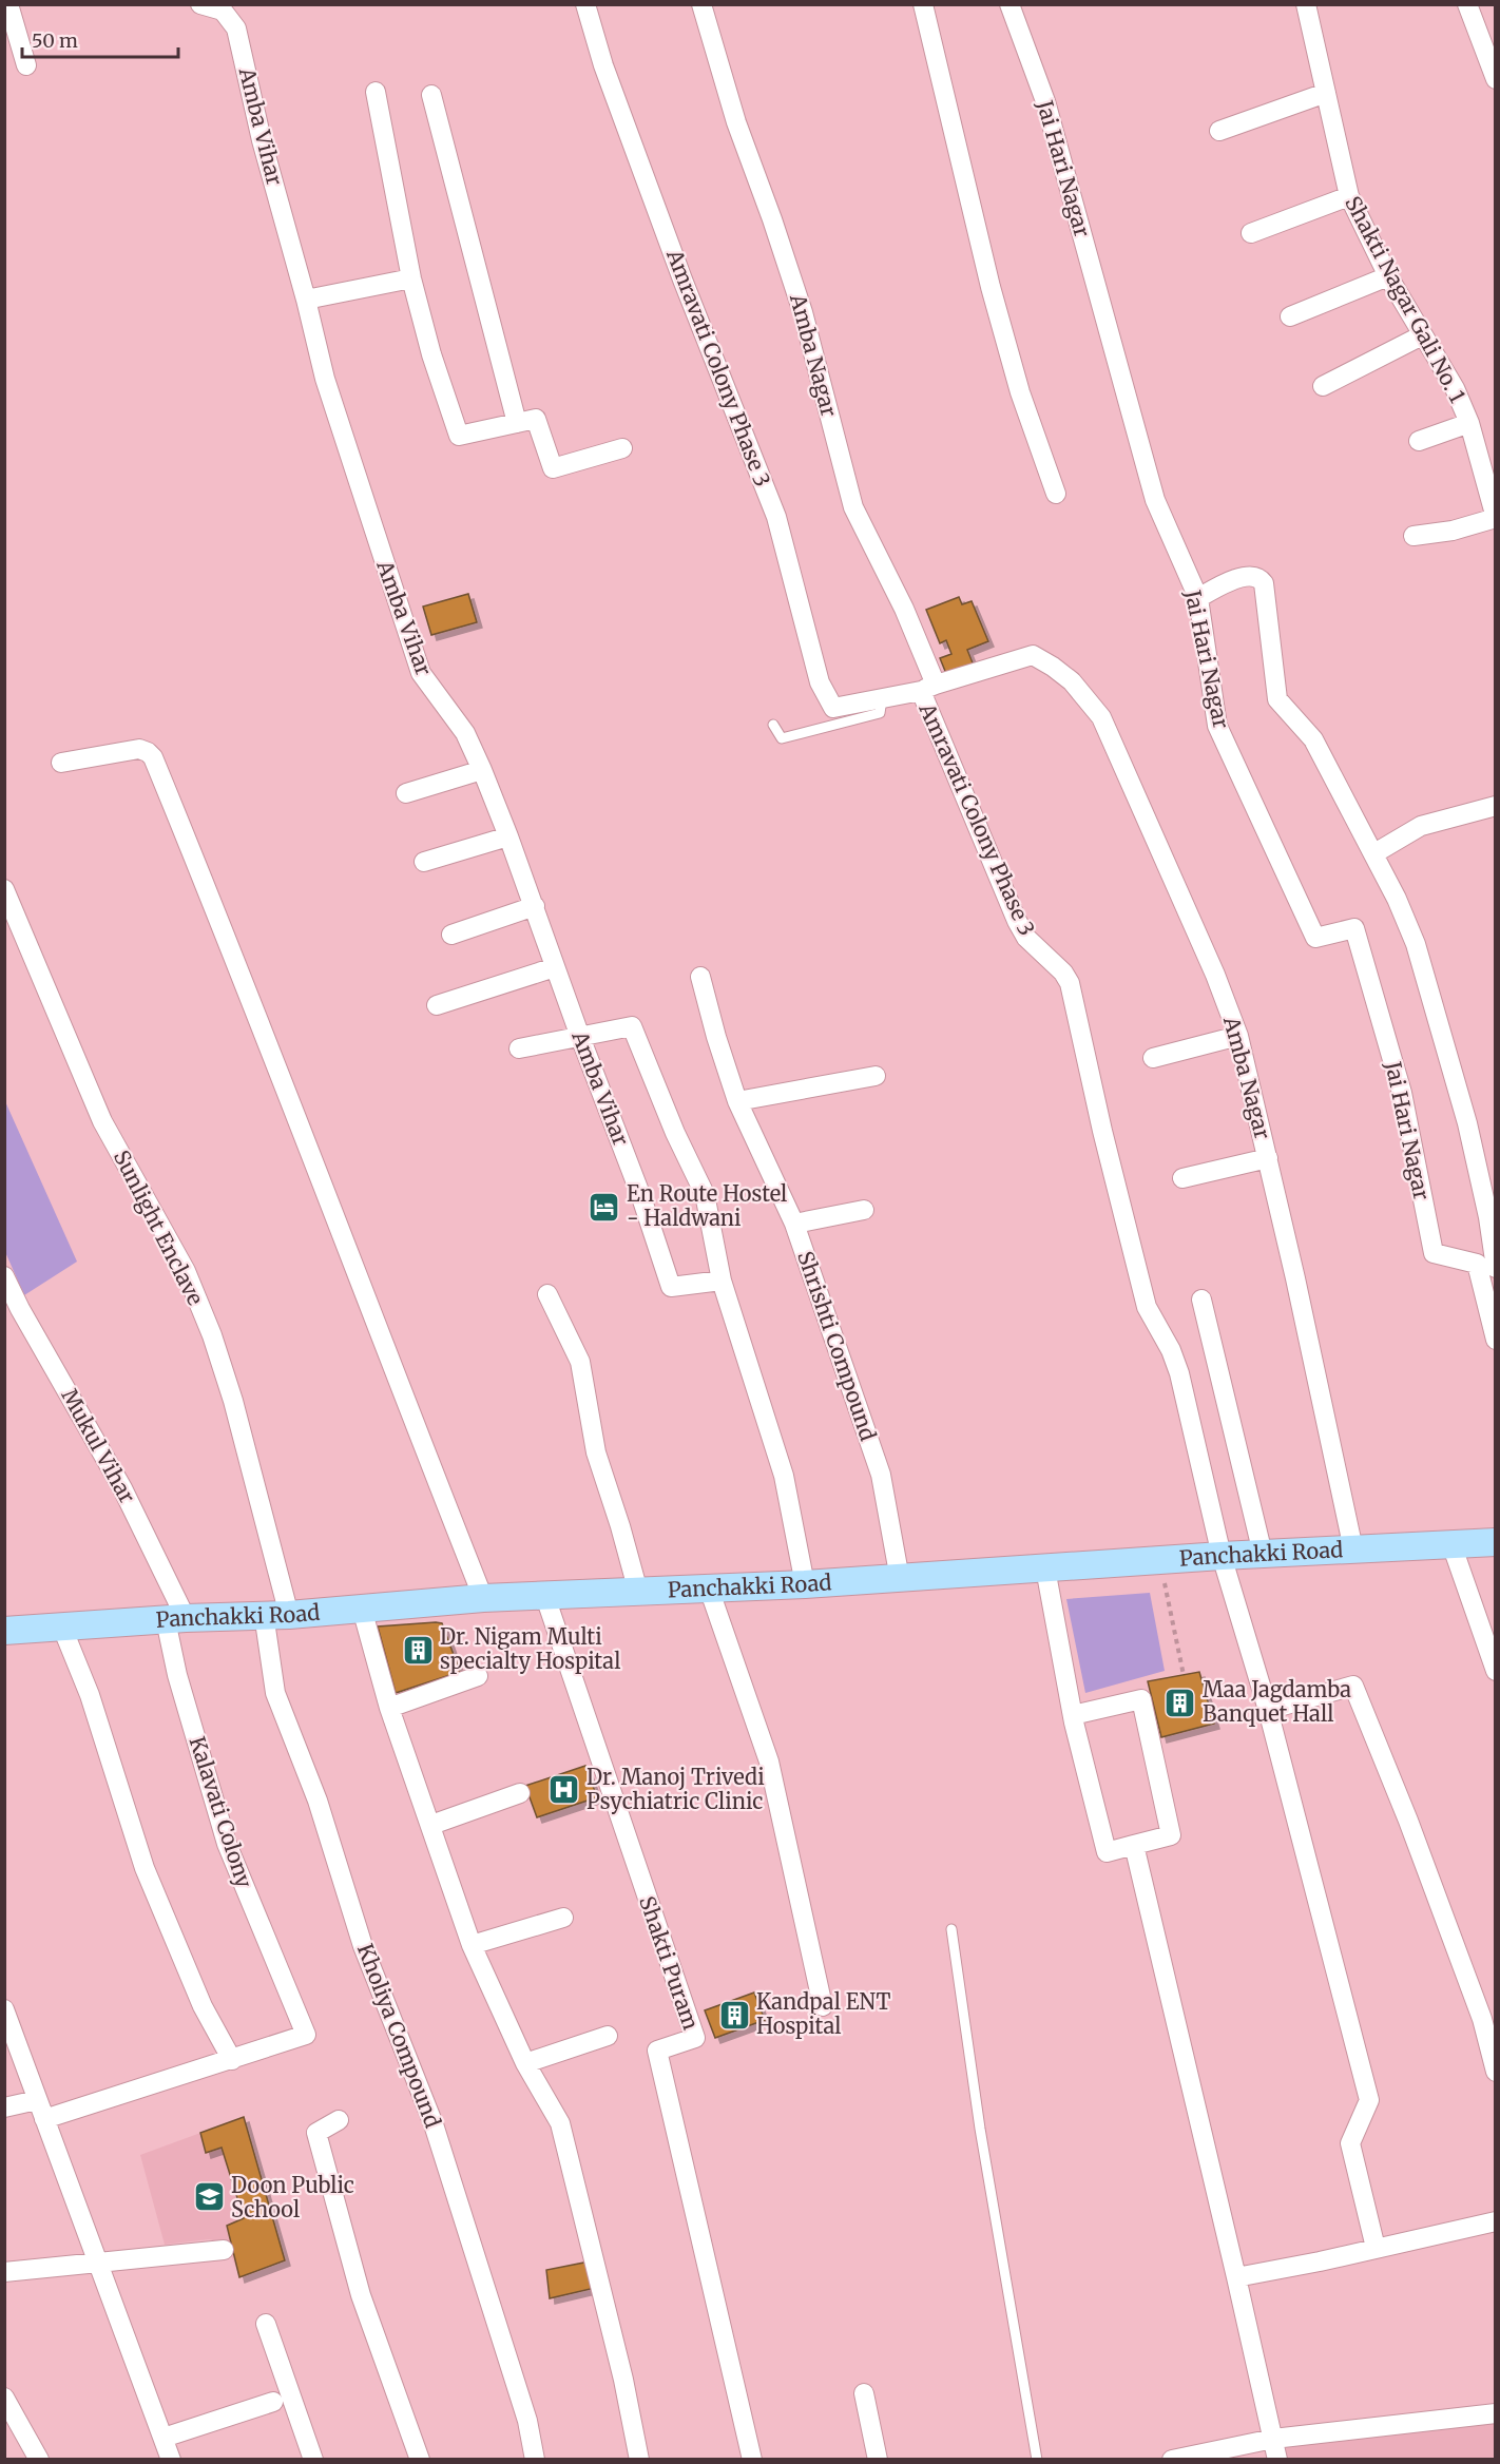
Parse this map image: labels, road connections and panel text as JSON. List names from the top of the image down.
{
  "streets": {
    "main road": ["Panchakki Road"],
    "street": [
      "Amba Vihar",
      "Jai Hari Nagar",
      "Shakti Nagar Gali No. 1",
      "Amba Nagar",
      "Amravati Colony Phase 3",
      "Sunlight Enclave",
      "Shrishti Compound",
      "Mukul Vihar",
      "Kalavati Colony",
      "Shakti Puram",
      "Kholiya Compound"
    ]
  },
  "crossings": [
    ["Amba Nagar", "Amravati Colony Phase 3"],
    ["Amba Nagar", "Panchakki Road"],
    ["Amravati Colony Phase 3", "Panchakki Road"],
    ["Sunlight Enclave", "Panchakki Road"],
    ["Sunlight Enclave", "Kholiya Compound"],
    ["Shrishti Compound", "Panchakki Road"],
    ["Mukul Vihar", "Panchakki Road"],
    ["Mukul Vihar", "Kalavati Colony"],
    ["Panchakki Road", "Kalavati Colony"],
    ["Panchakki Road", "Shakti Puram"],
    ["Panchakki Road", "Kholiya Compound"]
  ],
  "places": {
    "hotel": ["En Route Hostel - Haldwani"],
    "building": ["Dr. Nigam Multi specialty Hospital", "Maa Jagdamba Banquet Hall", "Kandpal ENT Hospital"],
    "hospital": ["Dr. Manoj Trivedi Psychiatric Clinic"],
    "school or university": ["Doon Public School"]
  },
  "scale_bar": "50 m"
}
